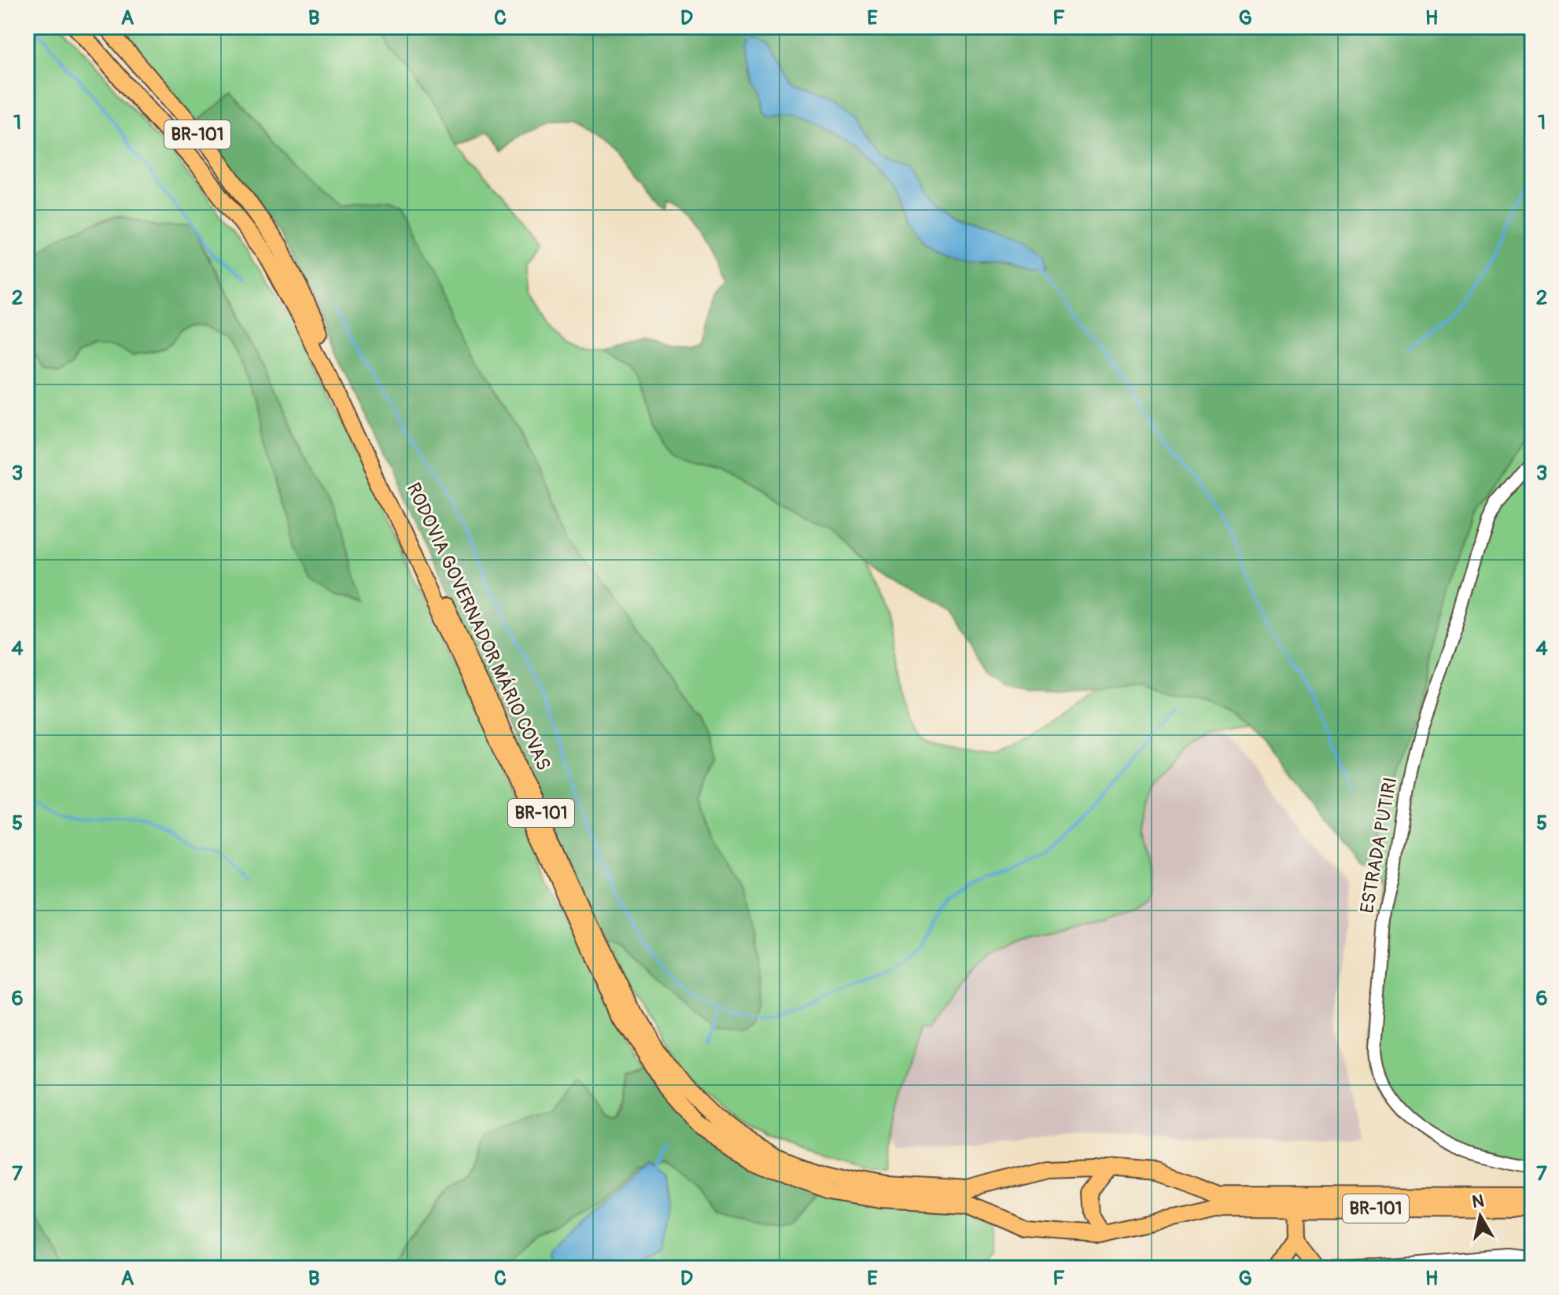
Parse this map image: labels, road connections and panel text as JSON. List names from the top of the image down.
{
  "streets": {
    "highway": ["BR-101", "RODOVIA GOVERNADOR MÁRIO COVAS"],
    "street": ["ESTRADA PUTIRI"]
  },
  "crossings": [
    ["BR-101", "RODOVIA GOVERNADOR MÁRIO COVAS"]
  ],
  "north": "top",
  "grid": {
    "columns": [
      "A",
      "B",
      "C",
      "D",
      "E",
      "F",
      "G",
      "H"
    ],
    "rows": [
      "1",
      "2",
      "3",
      "4",
      "5",
      "6",
      "7"
    ]
  }
}
